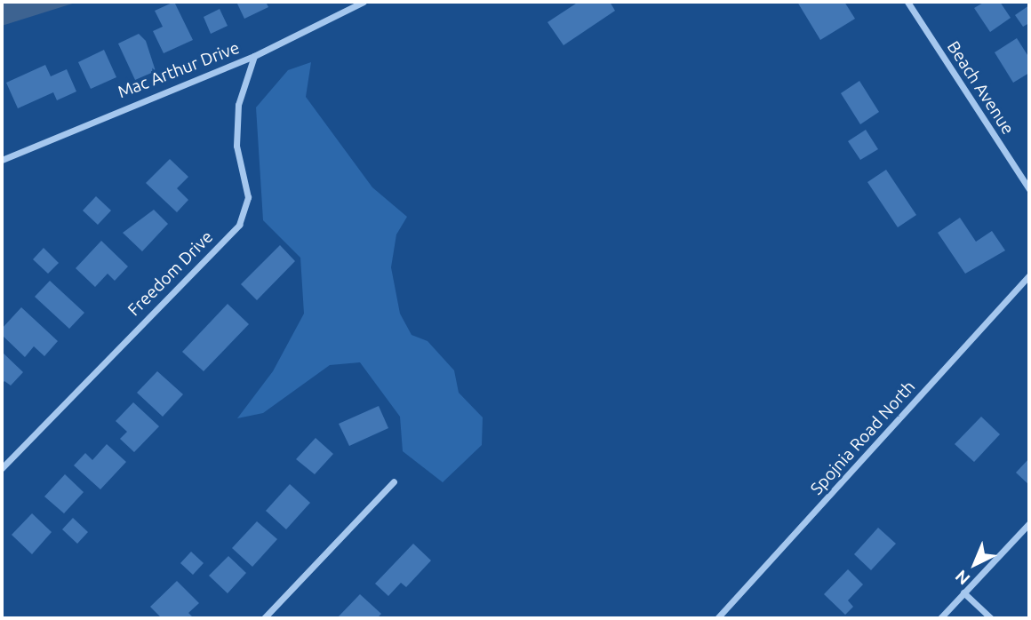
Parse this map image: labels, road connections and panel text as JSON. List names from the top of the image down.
{
  "streets": {
    "street": [
      "Mac Arthur Drive",
      "Beach Avenue",
      "Freedom Drive",
      "Spojnia Road North"
    ]
  },
  "crossings": [
    ["Mac Arthur Drive", "Freedom Drive"]
  ],
  "north": "bottom left"
}
